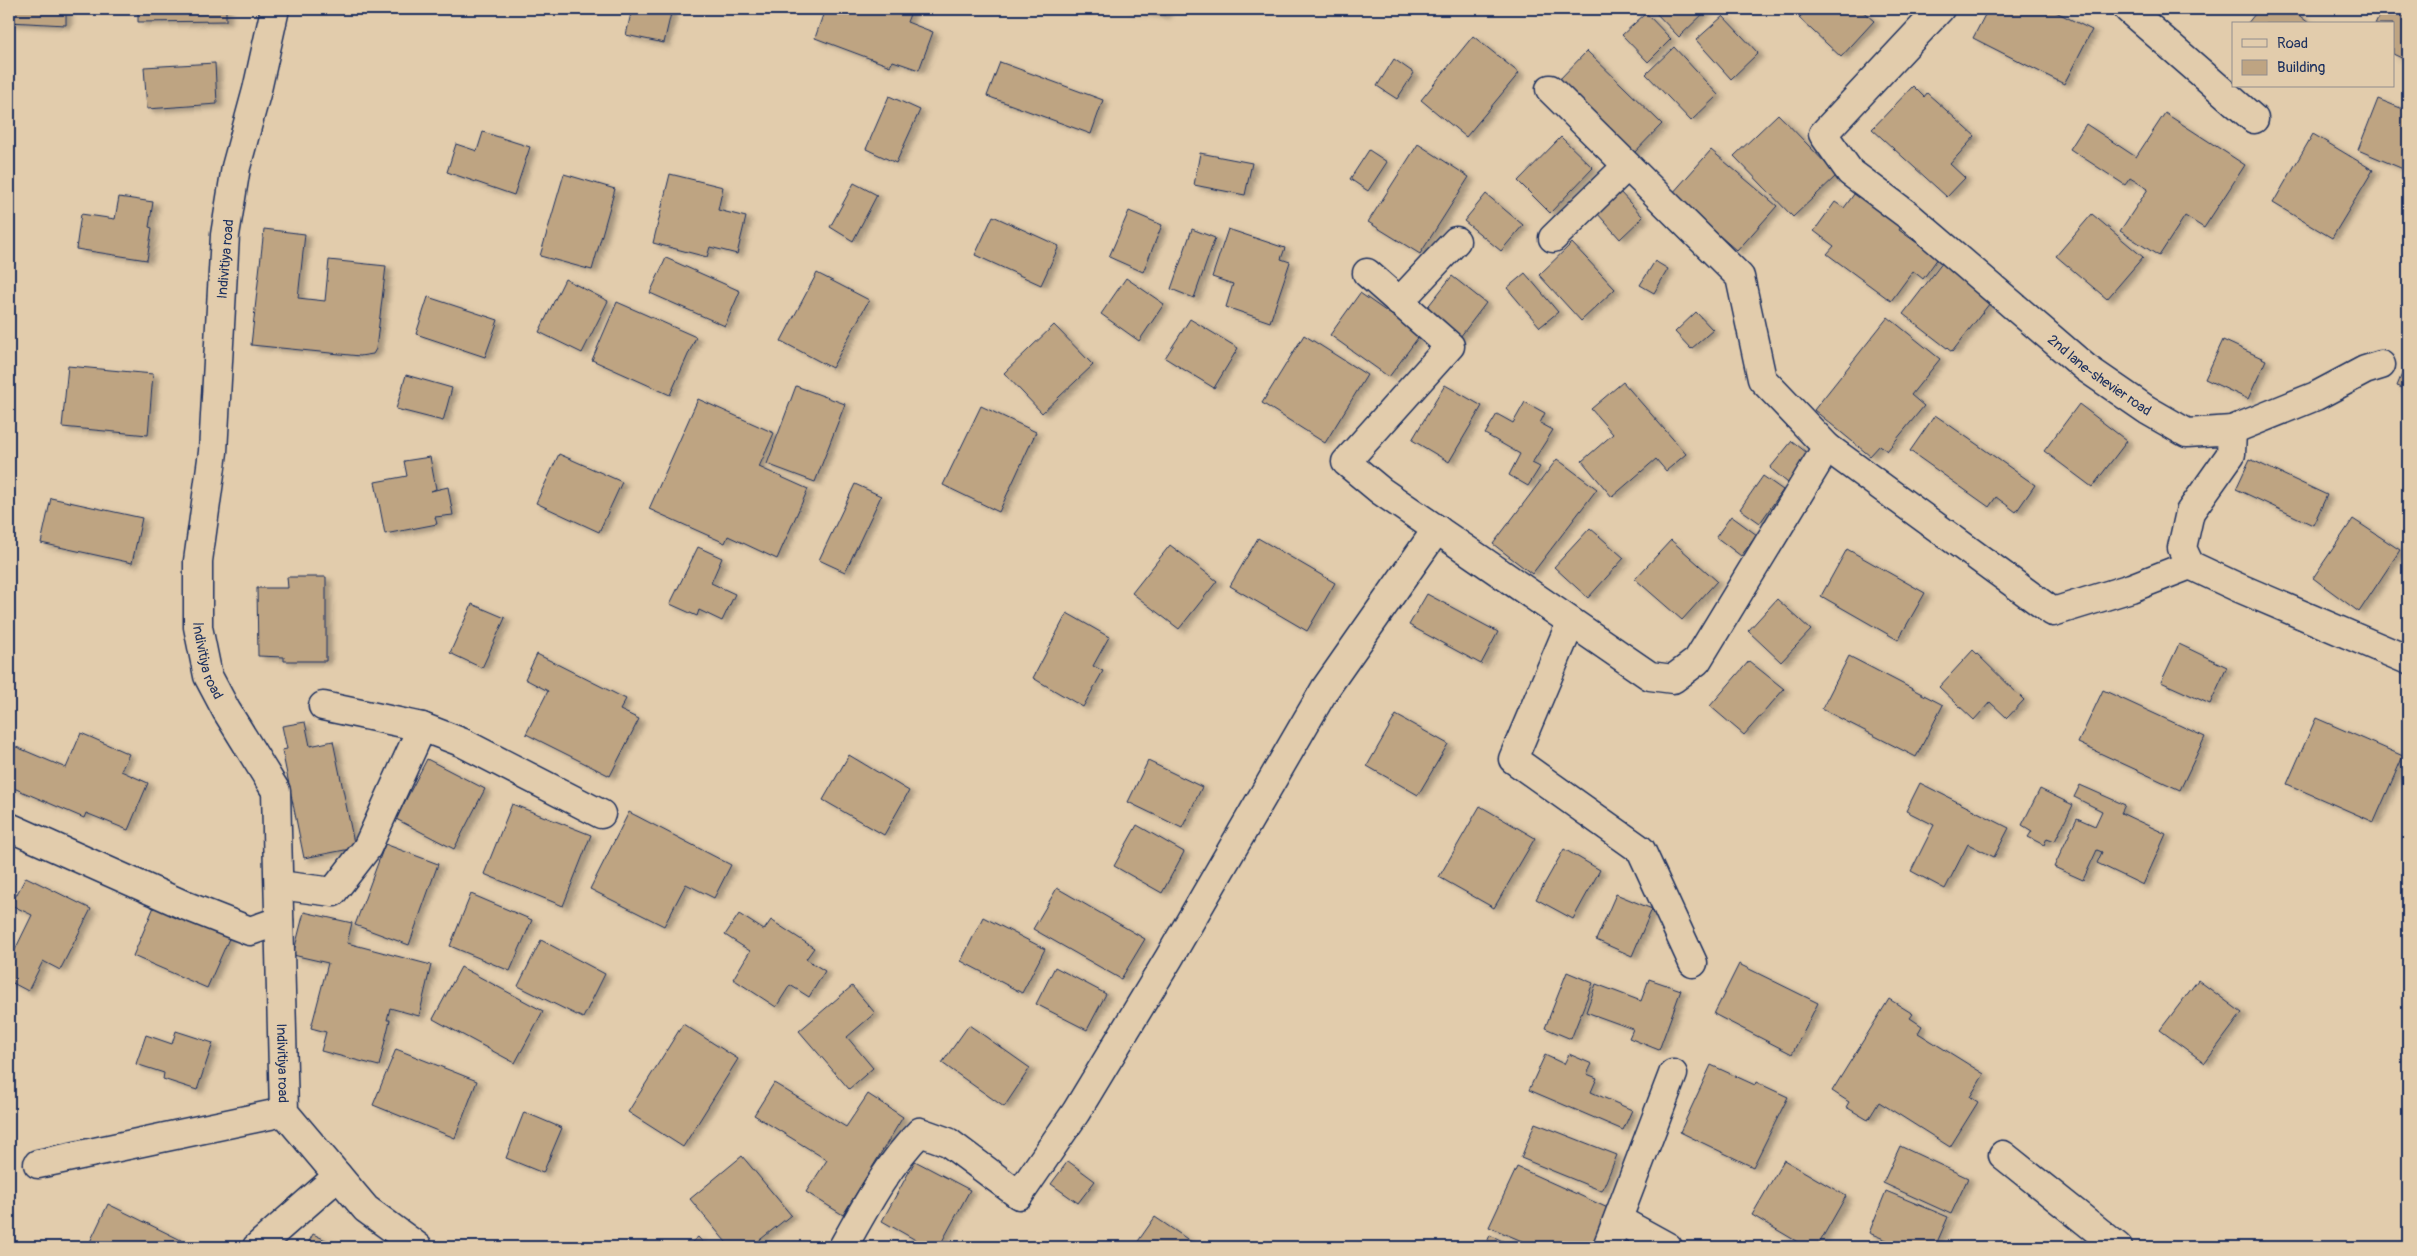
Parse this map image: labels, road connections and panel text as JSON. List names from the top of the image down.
{
  "streets": {
    "street": ["Indivitiya road", "2nd lane-shevier road"]
  },
  "legend": ["Road", "Building"]
}
